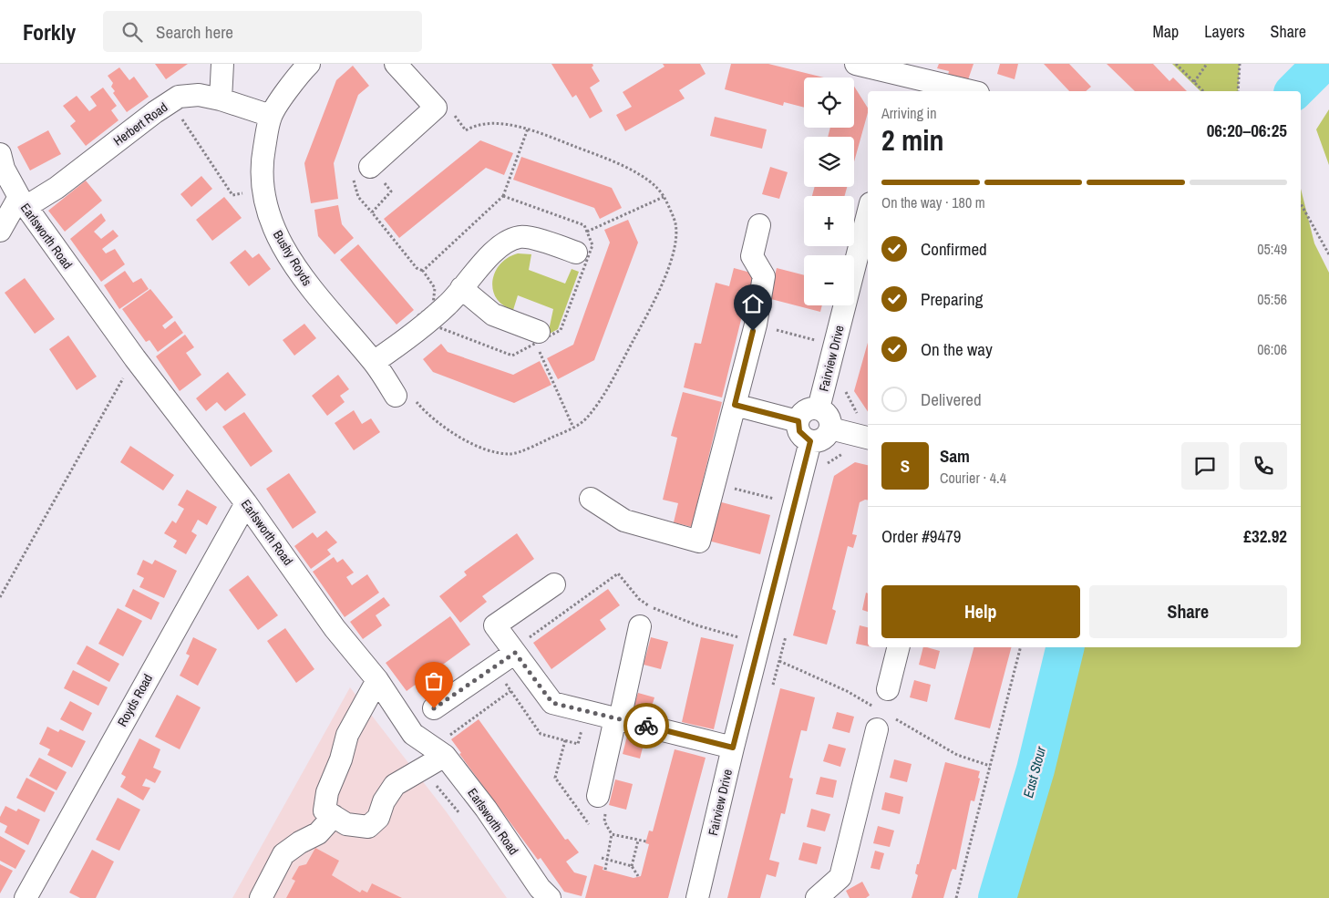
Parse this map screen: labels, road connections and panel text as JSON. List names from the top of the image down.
{
  "streets": {
    "street": [
      "Herbert Road",
      "Earlsworth Road",
      "Bushy Royds",
      "Fairview Drive",
      "Royds Road"
    ]
  },
  "crossings": [
    ["Herbert Road", "Earlsworth Road"],
    ["Herbert Road", "Bushy Royds"],
    ["Earlsworth Road", "Royds Road"]
  ],
  "water": ["East Stour"],
  "page": {
    "header": "Forkly",
    "search": "Search here",
    "nav": ["Map", "Layers", "Share"],
    "map_buttons": ["+", "−"],
    "heading": ["2 min", "Arriving in", "06:20–06:25"],
    "panel": [
      "Sam",
      "Courier · 4.4",
      "Order #9479",
      "£32.92"
    ],
    "bar": "On the way · 180 m",
    "list": [
      ["Confirmed", "05:49"],
      ["Preparing", "05:56"],
      ["On the way", "06:06"],
      "Delivered"
    ],
    "round": "S",
    "buttons": ["Help", "Share"]
  }
}
